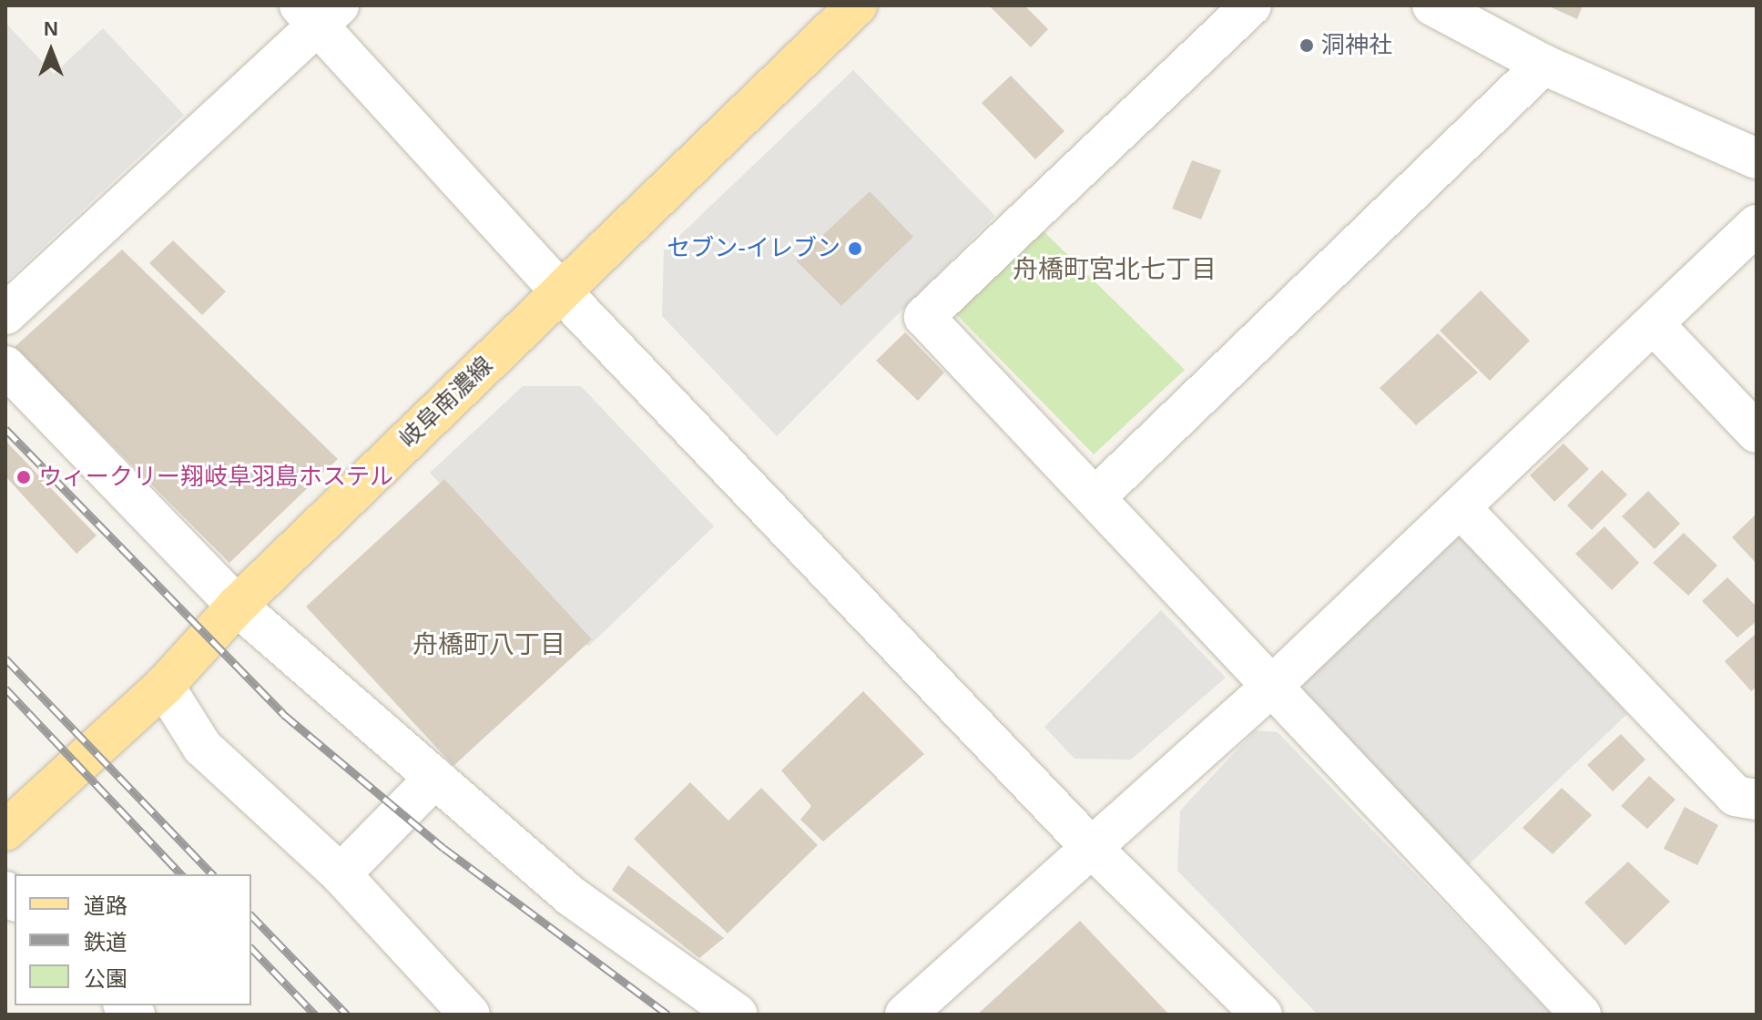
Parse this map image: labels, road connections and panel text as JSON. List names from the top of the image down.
{
  "streets": {
    "main road": ["岐阜南濃線"]
  },
  "districts": ["舟橋町宮北七丁目", "舟橋町八丁目"],
  "places": ["洞神社", "セブン-イレブン", "ウィークリー翔岐阜羽島ホステル"],
  "legend": ["道路", "鉄道", "公園"],
  "north": "top"
}
